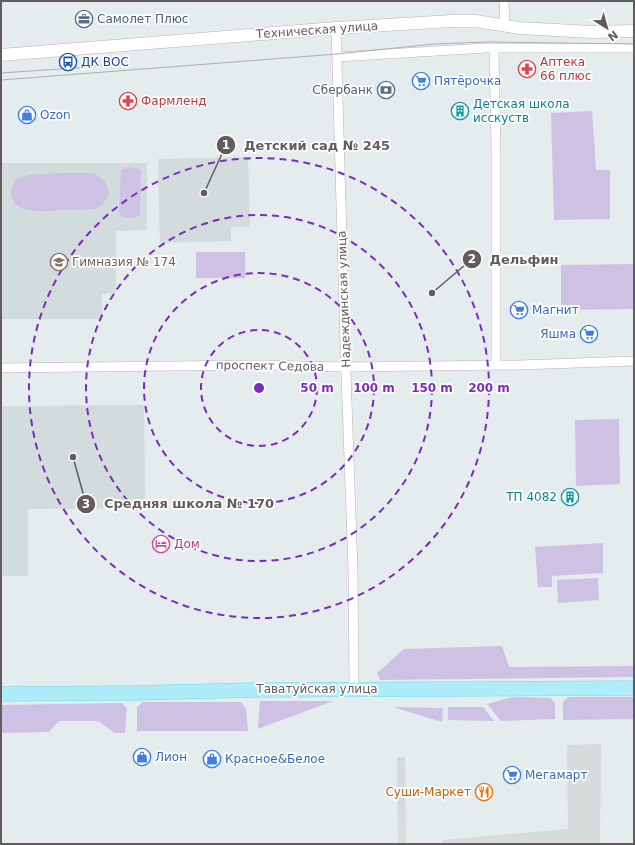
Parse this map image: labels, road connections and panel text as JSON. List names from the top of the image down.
{
  "streets": {
    "main road": ["Техническая улица", "Таватуйская улица"],
    "street": ["Надеждинская улица", "проспект Седова"]
  },
  "crossings": [
    ["Техническая улица", "Надеждинская улица"],
    ["Надеждинская улица", "проспект Седова"],
    ["Надеждинская улица", "Таватуйская улица"]
  ],
  "places": {
    "office": ["Самолет Плюс"],
    "bus stop": ["ДК ВОС"],
    "pharmacy": ["Аптека 66 плюс", "Фармленд"],
    "supermarket": [
      "Пятёрочка",
      "Магнит",
      "Яшма",
      "Мегамарт"
    ],
    "bank": ["Сбербанк"],
    "building": ["Детская школа исскуств", "ТП 4082"],
    "shop": ["Ozon", "Лион", "Красное&Белое"],
    "other": ["Детский сад № 245", "Дельфин", "Средняя школа № 170"],
    "school or university": ["Гимназия № 174"],
    "hotel": ["Дом"],
    "restaurant": ["Суши-Маркет"]
  },
  "north": "bottom right",
  "rings": [
    "50 m",
    "100 m",
    "150 m",
    "200 m"
  ]
}
